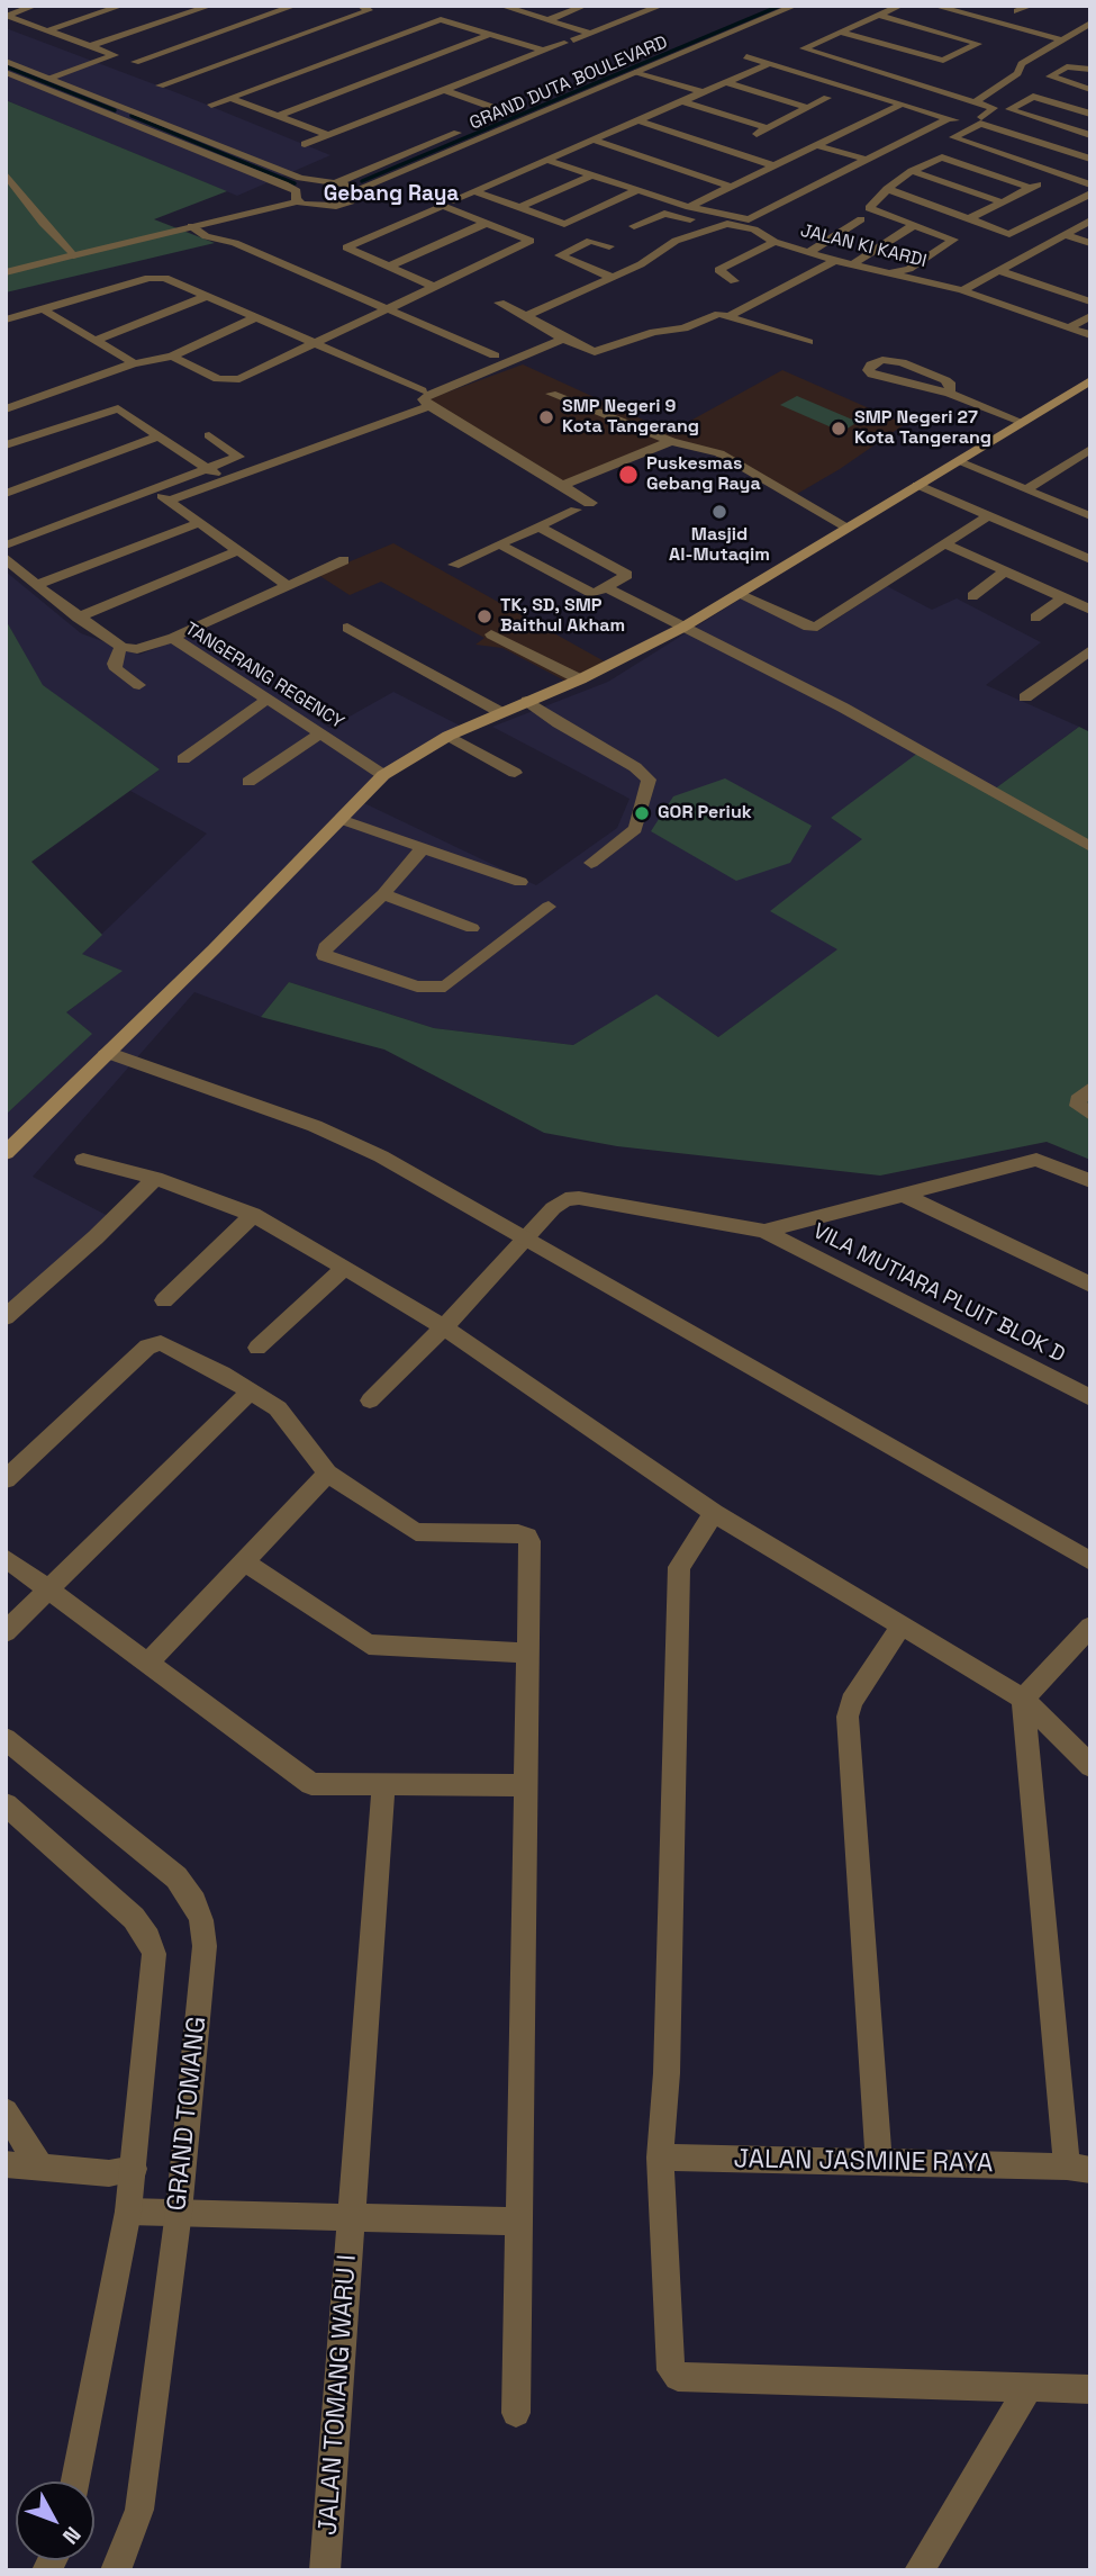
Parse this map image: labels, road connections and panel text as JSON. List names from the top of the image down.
{
  "streets": {
    "street": [
      "GRAND DUTA BOULEVARD",
      "JALAN KI KARDI",
      "TANGERANG REGENCY",
      "VILA MUTIARA PLUIT BLOK D",
      "GRAND TOMANG",
      "JALAN JASMINE RAYA",
      "JALAN TOMANG WARU I"
    ]
  },
  "districts": ["Gebang Raya"],
  "places": [
    "SMP Negeri 9 Kota Tangerang",
    "SMP Negeri 27 Kota Tangerang",
    "Puskesmas Gebang Raya",
    "Masjid Al-Mutaqim",
    "TK, SD, SMP Baithul Akham",
    "GOR Periuk"
  ],
  "north": "bottom right"
}
